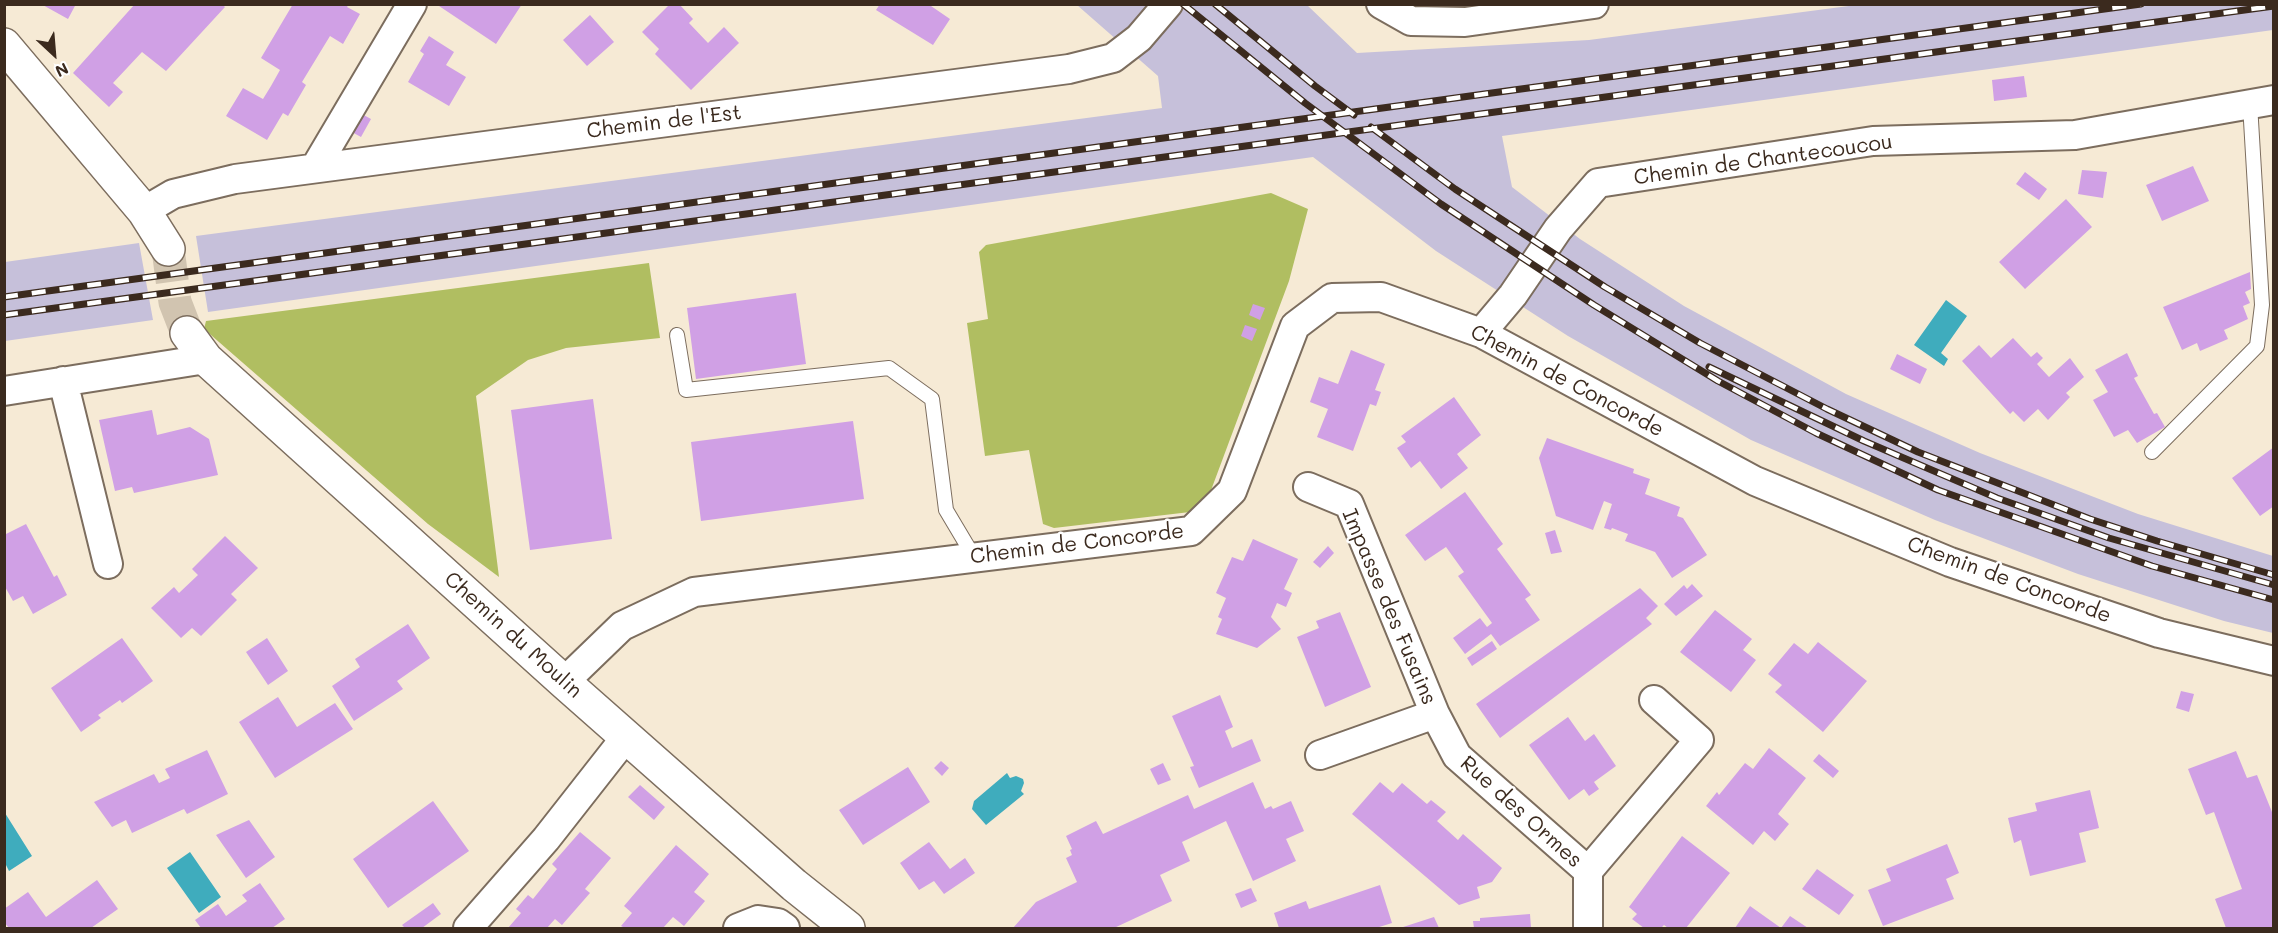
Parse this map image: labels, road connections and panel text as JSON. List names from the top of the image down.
{
  "streets": {
    "street": [
      "Chemin de l'Est",
      "Chemin de Chantecoucou",
      "Chemin de Concorde",
      "Impasse des Fusains",
      "Chemin du Moulin",
      "Rue des Ormes"
    ]
  },
  "crossings": [
    ["Chemin de Chantecoucou", "Chemin de Concorde"],
    ["Chemin de Concorde", "Chemin du Moulin"],
    ["Impasse des Fusains", "Rue des Ormes"]
  ],
  "north": "bottom right"
}
